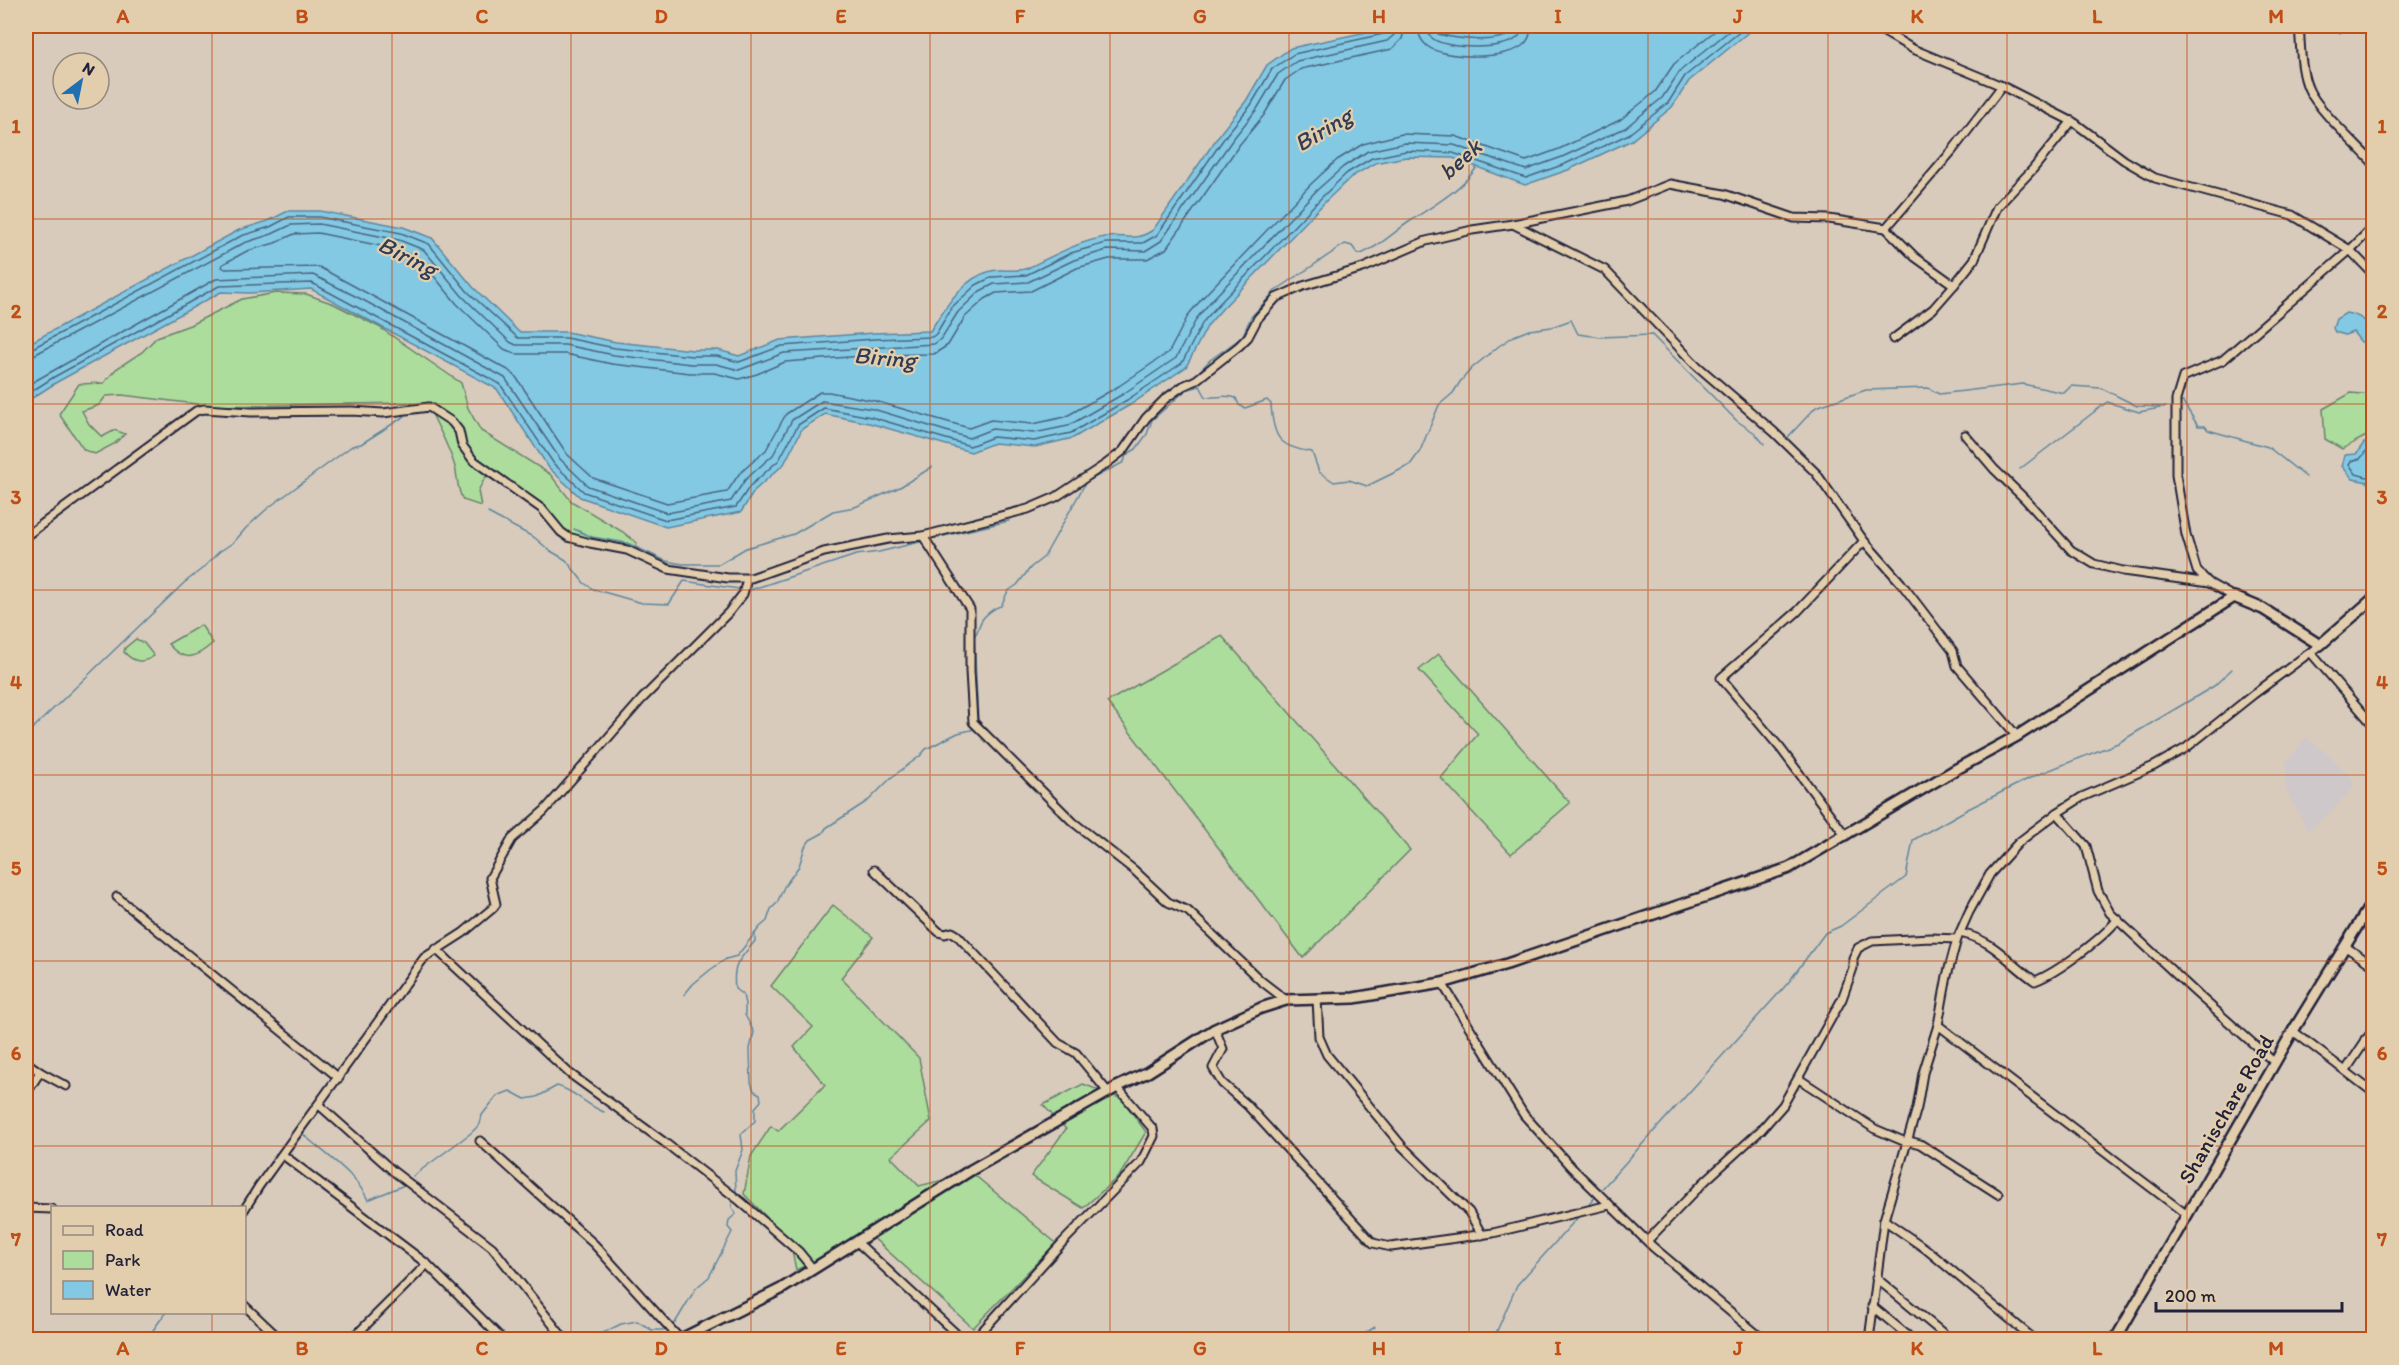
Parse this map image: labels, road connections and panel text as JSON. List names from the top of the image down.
{
  "streets": {
    "street": ["Shanischare Road"]
  },
  "water": ["Biring", "beek"],
  "legend": ["Road", "Park", "Water"],
  "scale_bar": "200 m",
  "north": "top right",
  "grid": {
    "columns": [
      "A",
      "B",
      "C",
      "D",
      "E",
      "F",
      "G",
      "H",
      "I",
      "J",
      "K",
      "L",
      "M"
    ],
    "rows": [
      "1",
      "2",
      "3",
      "4",
      "5",
      "6",
      "7"
    ]
  }
}
